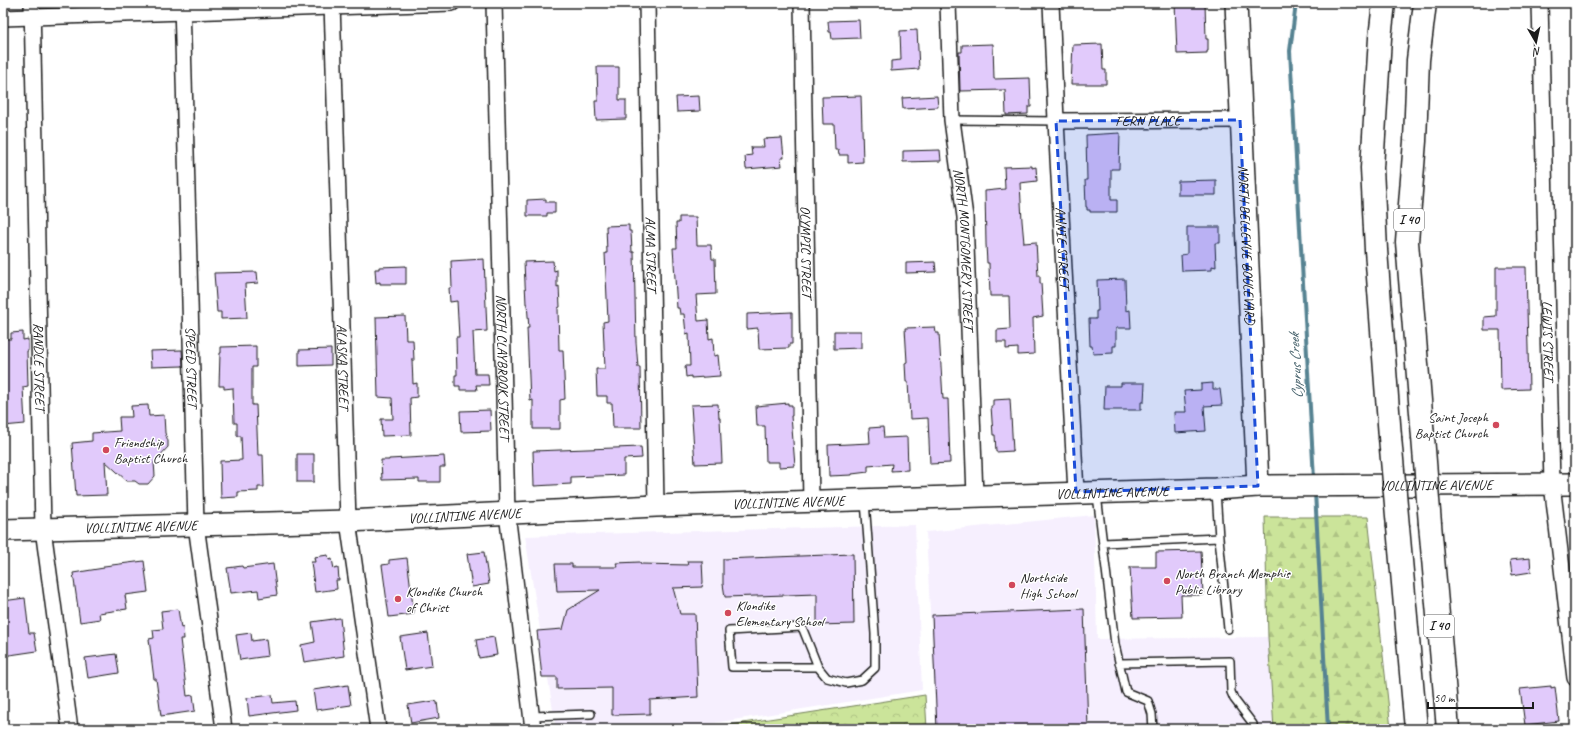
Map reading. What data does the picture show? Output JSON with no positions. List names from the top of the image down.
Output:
{
  "streets": {
    "highway": ["I 40"],
    "street": [
      "FERN PLACE",
      "NORTH BELLEVUE BOULEVARD",
      "ANNIE STREET",
      "NORTH MONTGOMERY STREET",
      "OLYMPIC STREET",
      "ALMA STREET",
      "LEWIS STREET",
      "RANDLE STREET",
      "SPEED STREET",
      "ALASKA STREET",
      "NORTH CLAYBROOK STREET",
      "VOLLINTINE AVENUE"
    ]
  },
  "crossings": [
    ["FERN PLACE", "NORTH BELLEVUE BOULEVARD"],
    ["FERN PLACE", "ANNIE STREET"],
    ["NORTH BELLEVUE BOULEVARD", "VOLLINTINE AVENUE"],
    ["ANNIE STREET", "VOLLINTINE AVENUE"],
    ["NORTH MONTGOMERY STREET", "VOLLINTINE AVENUE"],
    ["OLYMPIC STREET", "VOLLINTINE AVENUE"],
    ["ALMA STREET", "VOLLINTINE AVENUE"],
    ["LEWIS STREET", "VOLLINTINE AVENUE"],
    ["RANDLE STREET", "VOLLINTINE AVENUE"],
    ["SPEED STREET", "VOLLINTINE AVENUE"],
    ["ALASKA STREET", "VOLLINTINE AVENUE"],
    ["NORTH CLAYBROOK STREET", "VOLLINTINE AVENUE"]
  ],
  "water": ["Cyprus Creek"],
  "places": [
    "Saint Joseph Baptist Church",
    "Friendship Baptist Church",
    "North Branch Memphis Public Library",
    "Northside High School",
    "Klondike Church of Christ",
    "Klondike Elementary School"
  ],
  "scale_bar": "50 m",
  "north": "bottom"
}
